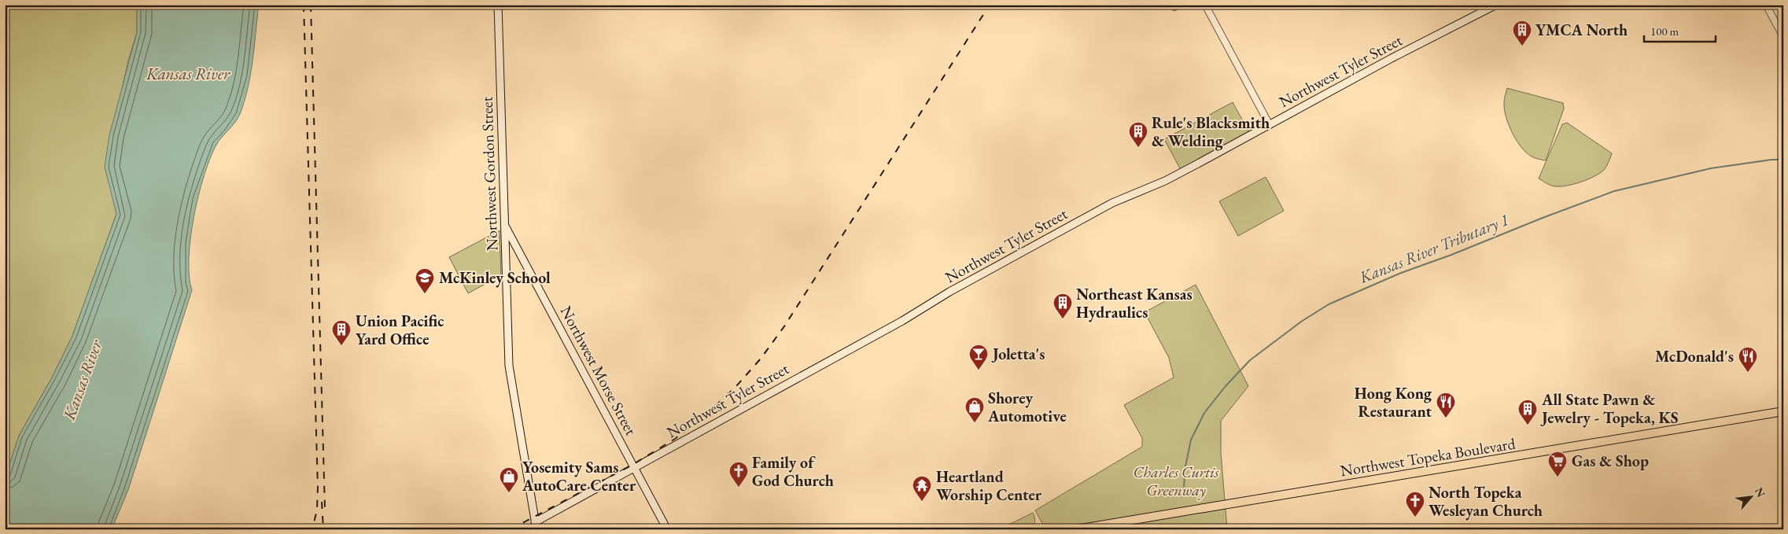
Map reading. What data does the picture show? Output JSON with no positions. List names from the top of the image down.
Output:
{
  "streets": {
    "main road": [
      "Northwest Tyler Street",
      "Northwest Gordon Street",
      "Northwest Morse Street",
      "Northwest Topeka Boulevard"
    ]
  },
  "crossings": [
    ["Northwest Tyler Street", "Northwest Gordon Street"],
    ["Northwest Tyler Street", "Northwest Morse Street"],
    ["Northwest Gordon Street", "Northwest Morse Street"]
  ],
  "water": ["Kansas River", "Kansas River Tributary 1"],
  "parks": ["Charles Curtis Greenway"],
  "places": {
    "building": [
      "YMCA North",
      "Rule's Blacksmith & Welding",
      "Northeast Kansas Hydraulics",
      "Union Pacific Yard Office",
      "All State Pawn & Jewelry - Topeka, KS"
    ],
    "school or university": ["McKinley School"],
    "bar": ["Joletta's"],
    "restaurant": ["McDonald's", "Hong Kong Restaurant"],
    "shop": ["Shorey Automotive", "Yosemity Sams AutoCare Center"],
    "supermarket": ["Gas & Shop"],
    "church": ["Family of God Church", "North Topeka Wesleyan Church"],
    "temple": ["Heartland Worship Center"]
  },
  "scale_bar": "100 m",
  "north": "top right"
}
